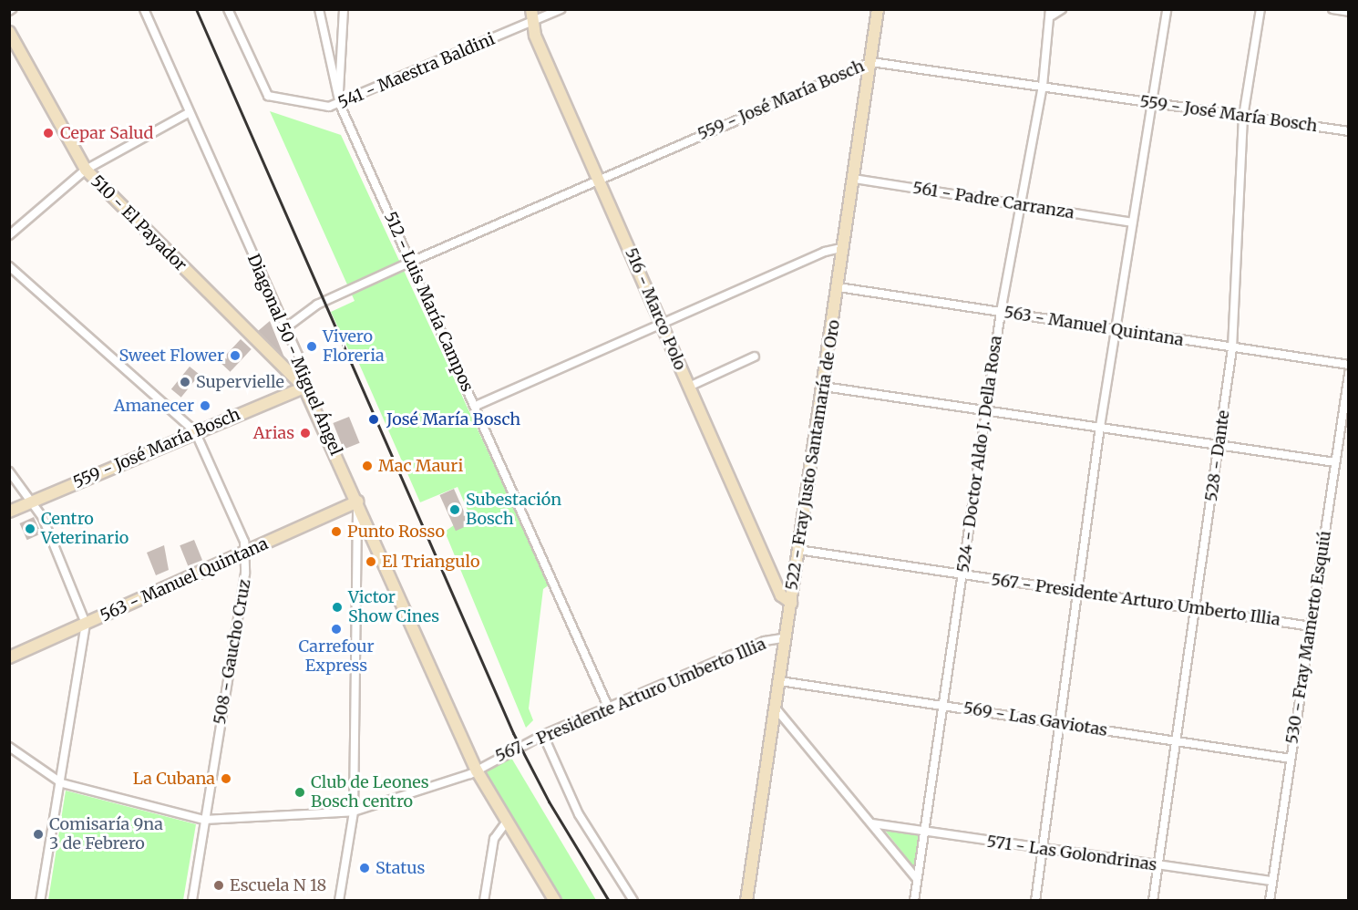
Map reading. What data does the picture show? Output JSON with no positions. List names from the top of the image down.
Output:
{
  "streets": {
    "street": [
      "541 - Maestra Baldini",
      "559 - José María Bosch",
      "561 - Padre Carranza",
      "510 - El Payador",
      "512 - Luis María Campos",
      "516 - Marco Polo",
      "563 - Manuel Quintana",
      "Diagonal 50 - Miguel Ángel",
      "524 - Doctor Aldo J. Della Rosa",
      "522 - Fray Justo Santamaría de Oro",
      "528 - Dante",
      "567 - Presidente Arturo Umberto Illia",
      "530 - Fray Mamerto Esquiú",
      "508 - Gaucho Cruz",
      "569 - Las Gaviotas",
      "571 - Las Golondrinas"
    ]
  },
  "crossings": [
    ["541 - Maestra Baldini", "512 - Luis María Campos"],
    ["541 - Maestra Baldini", "516 - Marco Polo"],
    ["559 - José María Bosch", "510 - El Payador"],
    ["559 - José María Bosch", "512 - Luis María Campos"],
    ["559 - José María Bosch", "516 - Marco Polo"],
    ["559 - José María Bosch", "Diagonal 50 - Miguel Ángel"],
    ["559 - José María Bosch", "524 - Doctor Aldo J. Della Rosa"],
    ["559 - José María Bosch", "522 - Fray Justo Santamaría de Oro"],
    ["559 - José María Bosch", "528 - Dante"],
    ["561 - Padre Carranza", "524 - Doctor Aldo J. Della Rosa"],
    ["561 - Padre Carranza", "522 - Fray Justo Santamaría de Oro"],
    ["510 - El Payador", "Diagonal 50 - Miguel Ángel"],
    ["512 - Luis María Campos", "567 - Presidente Arturo Umberto Illia"],
    ["516 - Marco Polo", "522 - Fray Justo Santamaría de Oro"],
    ["563 - Manuel Quintana", "Diagonal 50 - Miguel Ángel"],
    ["563 - Manuel Quintana", "524 - Doctor Aldo J. Della Rosa"],
    ["563 - Manuel Quintana", "522 - Fray Justo Santamaría de Oro"],
    ["563 - Manuel Quintana", "528 - Dante"],
    ["563 - Manuel Quintana", "508 - Gaucho Cruz"],
    ["Diagonal 50 - Miguel Ángel", "567 - Presidente Arturo Umberto Illia"],
    ["524 - Doctor Aldo J. Della Rosa", "567 - Presidente Arturo Umberto Illia"],
    ["524 - Doctor Aldo J. Della Rosa", "569 - Las Gaviotas"],
    ["524 - Doctor Aldo J. Della Rosa", "571 - Las Golondrinas"],
    ["522 - Fray Justo Santamaría de Oro", "567 - Presidente Arturo Umberto Illia"],
    ["522 - Fray Justo Santamaría de Oro", "569 - Las Gaviotas"],
    ["528 - Dante", "567 - Presidente Arturo Umberto Illia"],
    ["528 - Dante", "569 - Las Gaviotas"],
    ["528 - Dante", "571 - Las Golondrinas"],
    ["567 - Presidente Arturo Umberto Illia", "530 - Fray Mamerto Esquiú"],
    ["567 - Presidente Arturo Umberto Illia", "508 - Gaucho Cruz"],
    ["530 - Fray Mamerto Esquiú", "569 - Las Gaviotas"],
    ["530 - Fray Mamerto Esquiú", "571 - Las Golondrinas"]
  ],
  "places": [
    "Cepar Salud",
    "Vivero Floreria",
    "Sweet Flower",
    "Supervielle",
    "Amanecer",
    "José María Bosch",
    "Arias",
    "Mac Mauri",
    "Subestación Bosch",
    "Centro Veterinario",
    "Punto Rosso",
    "El Triangulo",
    "Victor Show Cines",
    "Carrefour Express",
    "La Cubana",
    "Club de Leones Bosch centro",
    "Comisaría 9na 3 de Febrero",
    "Status",
    "Escuela N 18"
  ]
}
